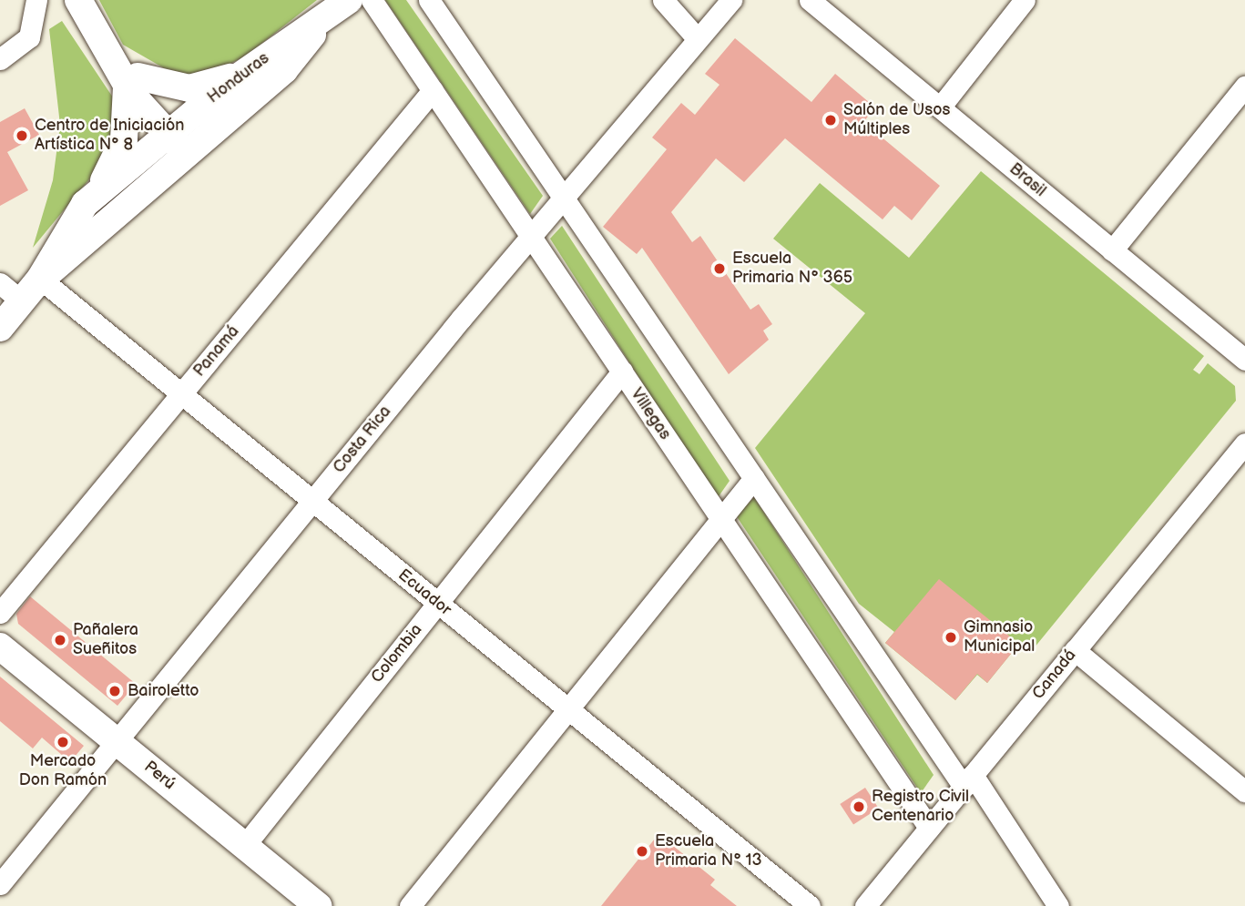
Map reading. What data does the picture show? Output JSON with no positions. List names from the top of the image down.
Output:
{
  "streets": {
    "main road": ["Honduras", "Perú"],
    "street": [
      "Brasil",
      "Panamá",
      "Villegas",
      "Costa Rica",
      "Ecuador",
      "Colombia",
      "Canadá"
    ]
  },
  "crossings": [
    ["Honduras", "Ecuador"],
    ["Panamá", "Villegas"],
    ["Panamá", "Ecuador"],
    ["Villegas", "Costa Rica"],
    ["Villegas", "Colombia"],
    ["Villegas", "Canadá"],
    ["Costa Rica", "Ecuador"],
    ["Costa Rica", "Perú"],
    ["Ecuador", "Colombia"],
    ["Colombia", "Perú"]
  ],
  "places": [
    "Salón de Usos Múltiples",
    "Centro de Iniciación Artística N° 8",
    "Escuela Primaria N° 365",
    "Gimnasio Municipal",
    "Pañalera Sueñitos",
    "Bairoletto",
    "Mercado Don Ramón",
    "Registro Civil Centenario",
    "Escuela Primaria N° 13"
  ]
}
